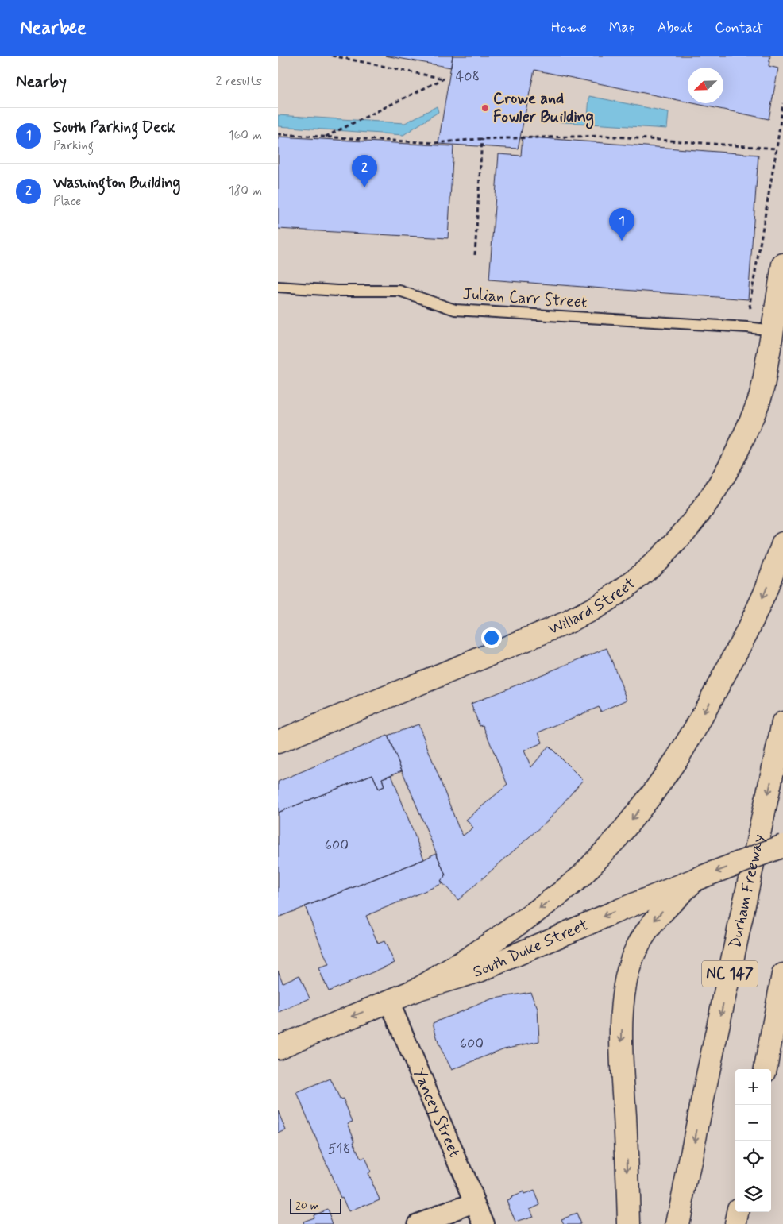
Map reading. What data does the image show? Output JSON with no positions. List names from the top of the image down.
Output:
{
  "streets": {
    "main road": [
      "Willard Street",
      "Durham Freeway",
      "South Duke Street",
      "NC 147"
    ],
    "street": ["Yancey Street"],
    "lane": ["Julian Carr Street"]
  },
  "crossings": [
    ["Julian Carr Street", "Willard Street"],
    ["South Duke Street", "Yancey Street"]
  ],
  "one_way": ["South Duke Street"],
  "places": ["Crowe and Fowler Building"],
  "house_numbers": [
    "408",
    "600",
    "600",
    "518"
  ],
  "scale_bar": "20 m",
  "north": "bottom left",
  "page": {
    "header": "Nearbee",
    "nav": [
      "Home",
      "Map",
      "About",
      "Contact"
    ],
    "heading": ["Nearby", "2 results"],
    "list": [
      {
        "mark": "1",
        "name": "South Parking Deck",
        "note": "Parking",
        "value": "160 m"
      },
      {
        "mark": "2",
        "name": "Washington Building",
        "note": "Place",
        "value": "180 m"
      }
    ],
    "pins": ["2", "1"],
    "map_buttons": ["+", "−"],
    "scale": "20 m"
  }
}
